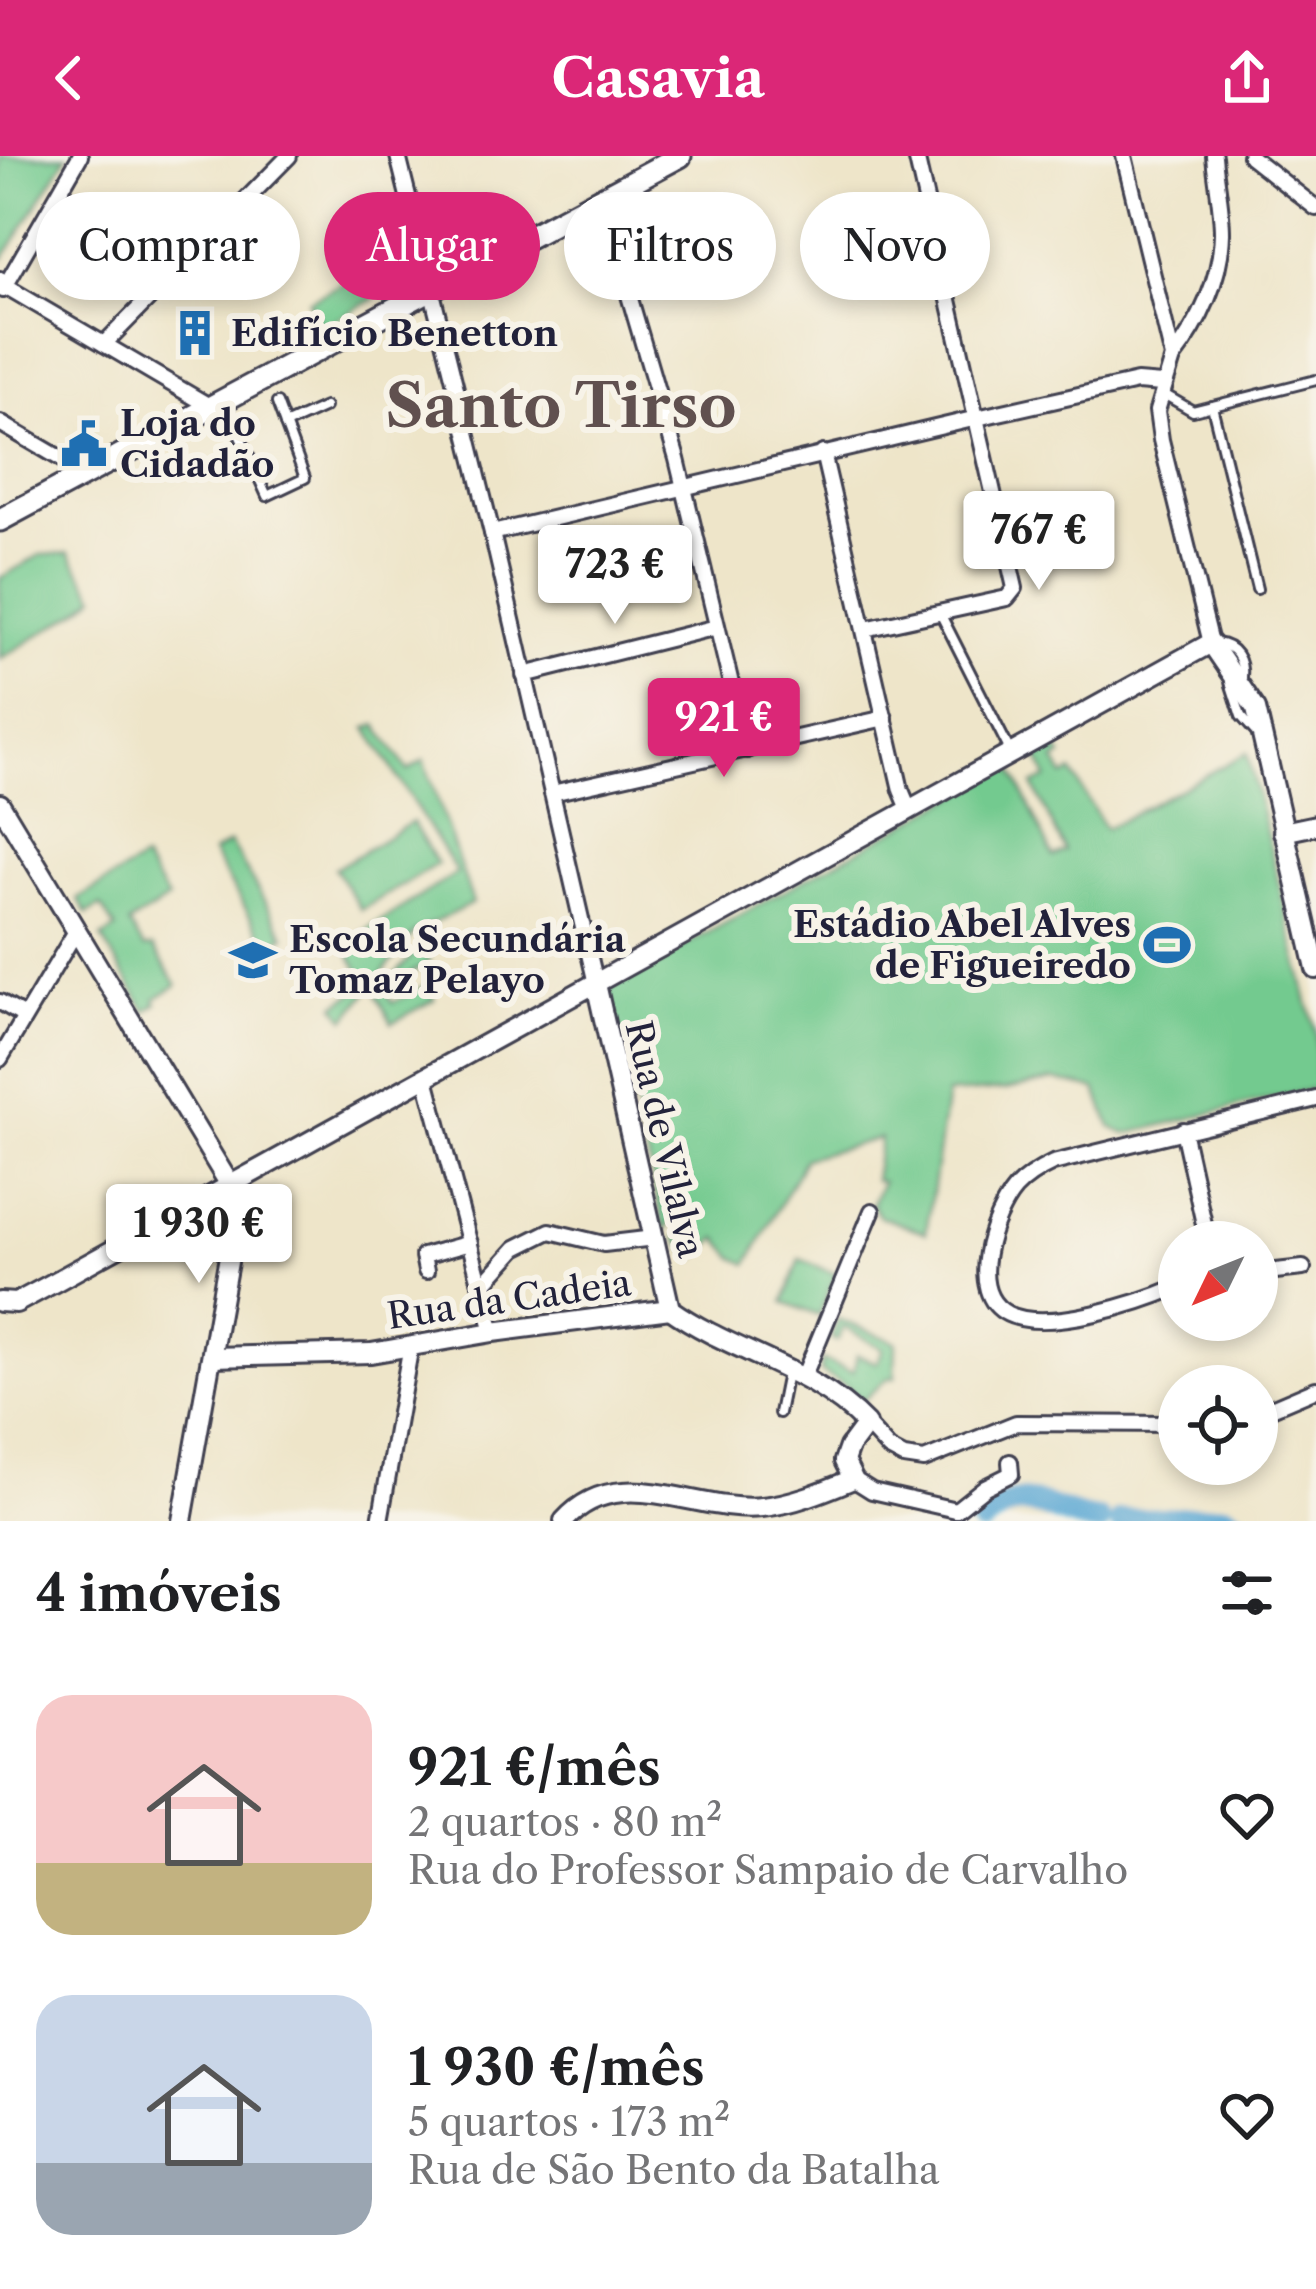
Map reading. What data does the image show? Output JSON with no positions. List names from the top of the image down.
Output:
{
  "streets": {
    "street": ["Rua de Vilalva", "Rua da Cadeia"]
  },
  "crossings": [
    ["Rua de Vilalva", "Rua da Cadeia"]
  ],
  "districts": ["Santo Tirso"],
  "places": {
    "building": ["Edifício Benetton"],
    "public building": ["Loja do Cidadão"],
    "sports": ["Estádio Abel Alves de Figueiredo"],
    "school or university": ["Escola Secundária Tomaz Pelayo"]
  },
  "north": "bottom left",
  "page": {
    "header": "Casavia",
    "chip": [
      "Comprar",
      "Alugar",
      "Filtros",
      "Novo"
    ],
    "price": [
      "767 €",
      "723 €",
      "921 €",
      "1 930 €"
    ],
    "heading": "4 imóveis",
    "list": [
      {
        "name": "921 €/mês",
        "note": "2 quartos · 80 m² · Rua do Professor Sampaio de Carvalho"
      },
      {
        "name": "1 930 €/mês",
        "note": "5 quartos · 173 m² · Rua de São Bento da Batalha"
      }
    ]
  }
}
